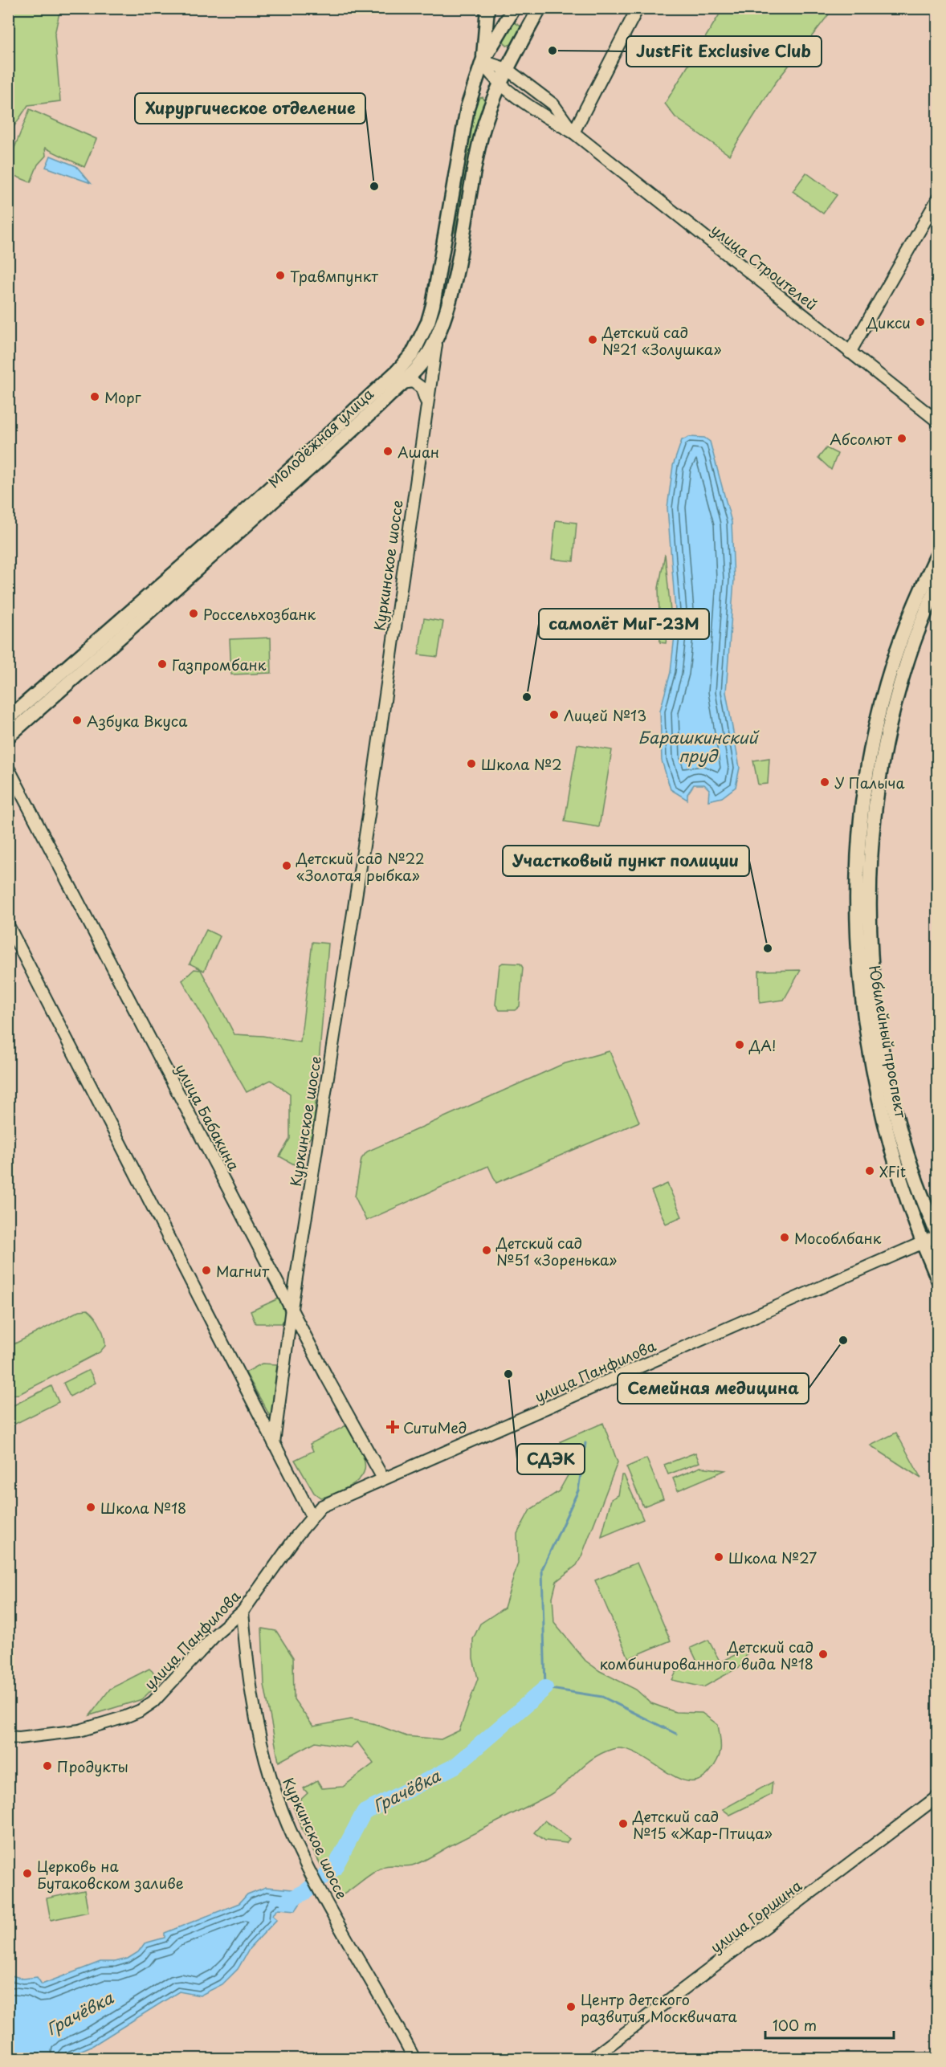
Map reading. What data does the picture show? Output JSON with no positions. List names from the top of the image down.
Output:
{
  "streets": {
    "main road": ["Молодёжная улица", "Юбилейный проспект"],
    "street": [
      "улица Строителей",
      "Куркинское шоссе",
      "улица Бабакина",
      "улица Панфилова",
      "улица Горшина"
    ]
  },
  "crossings": [
    ["улица Строителей", "Молодёжная улица"],
    ["Молодёжная улица", "Куркинское шоссе"],
    ["Куркинское шоссе", "улица Бабакина"],
    ["Куркинское шоссе", "улица Панфилова"],
    ["Юбилейный проспект", "улица Панфилова"],
    ["улица Бабакина", "улица Панфилова"]
  ],
  "water": ["Барашкинский пруд", "Грачёвка"],
  "places": {
    "other": [
      "JustFit Exclusive Club",
      "Хирургическое отделение",
      "Травмпункт",
      "Дикси",
      "Детский сад №21 «Золушка»",
      "Морг",
      "Абсолют",
      "Ашан",
      "Россельхозбанк",
      "Газпромбанк",
      "самолёт МиГ-23М",
      "Лицей №13",
      "Азбука Вкуса",
      "Школа №2",
      "У Палыча",
      "Детский сад №22 «Золотая рыбка»",
      "Участковый пункт полиции",
      "ДА!",
      "XFit",
      "Мособлбанк",
      "Детский сад №51 «Зоренька»",
      "Магнит",
      "Семейная медицина",
      "СДЭК",
      "Школа №18",
      "Школа №27",
      "Детский сад комбинированного вида №18",
      "Продукты",
      "Детский сад №15 «Жар-Птица»",
      "Церковь на Бутаковском заливе",
      "Центр детского развития Москвичата"
    ],
    "health": ["СитиМед"]
  },
  "scale_bar": "100 m"
}
